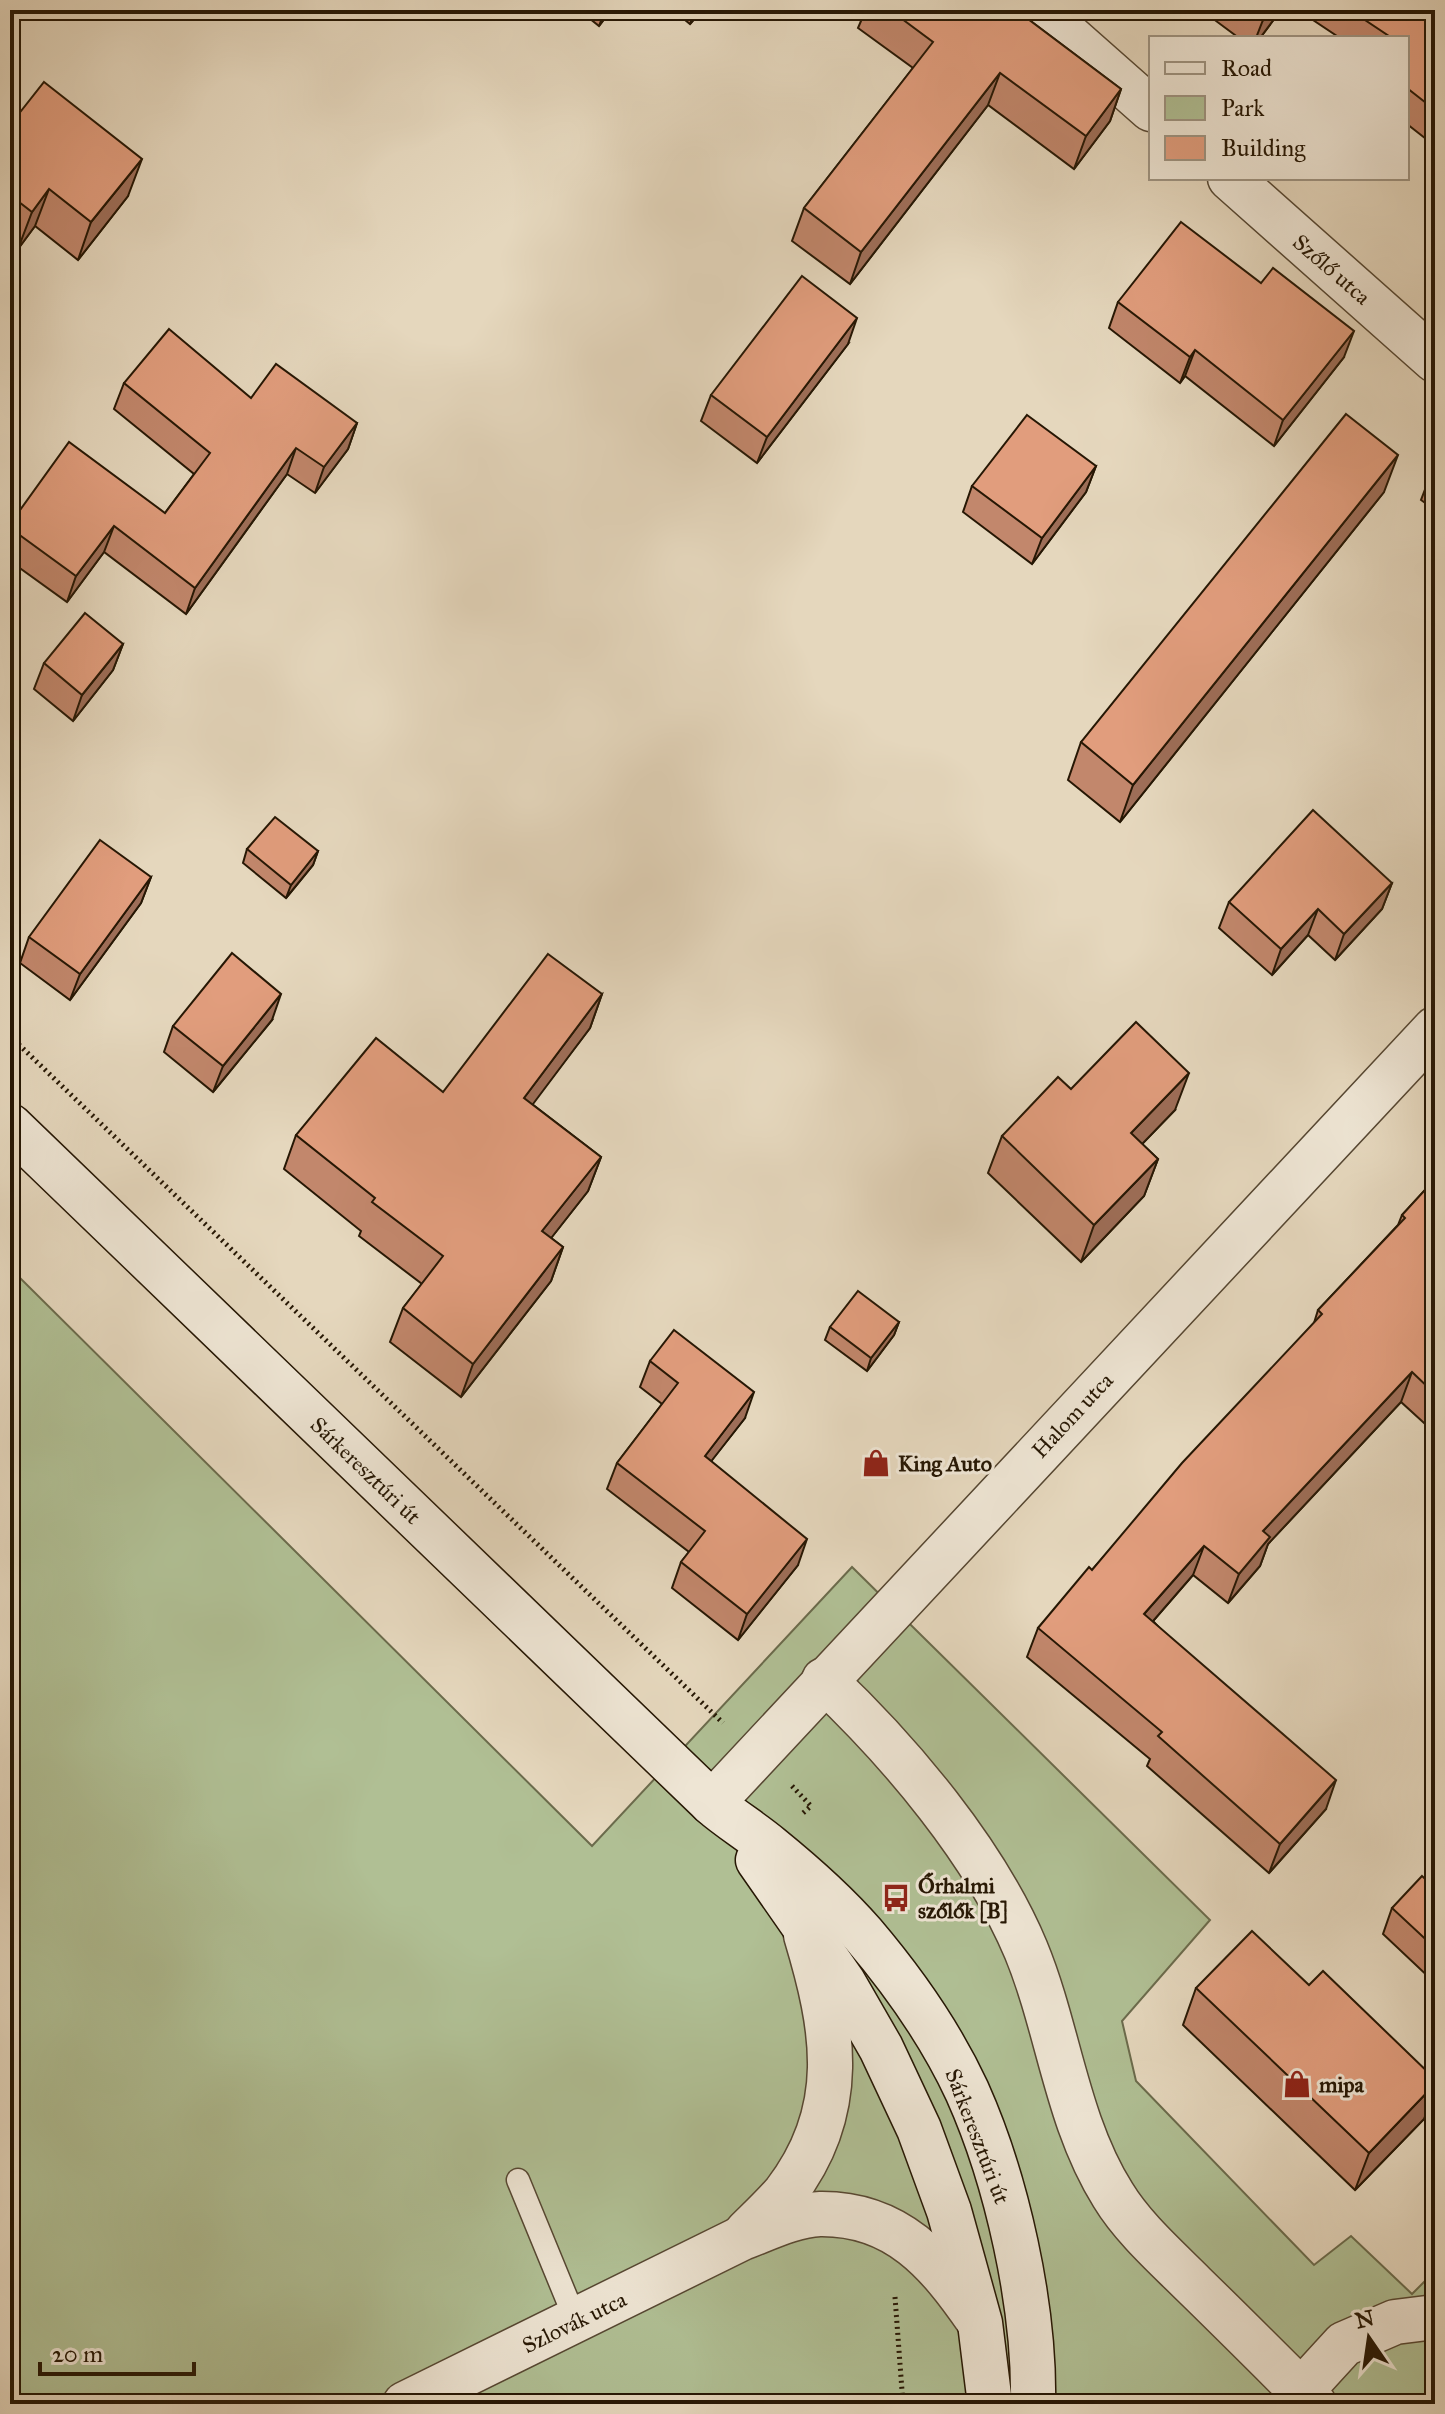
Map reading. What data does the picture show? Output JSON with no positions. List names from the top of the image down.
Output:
{
  "streets": {
    "street": [
      "Szőlő utca",
      "Halom utca",
      "Sárkeresztúri út",
      "Szlovák utca"
    ]
  },
  "crossings": [
    ["Halom utca", "Sárkeresztúri út"],
    ["Sárkeresztúri út", "Szlovák utca"]
  ],
  "places": {
    "shop": ["King Auto", "mipa"],
    "bus stop": ["Őrhalmi szőlők [B]"]
  },
  "legend": ["Road", "Park", "Building"],
  "scale_bar": "20 m",
  "north": "top"
}
